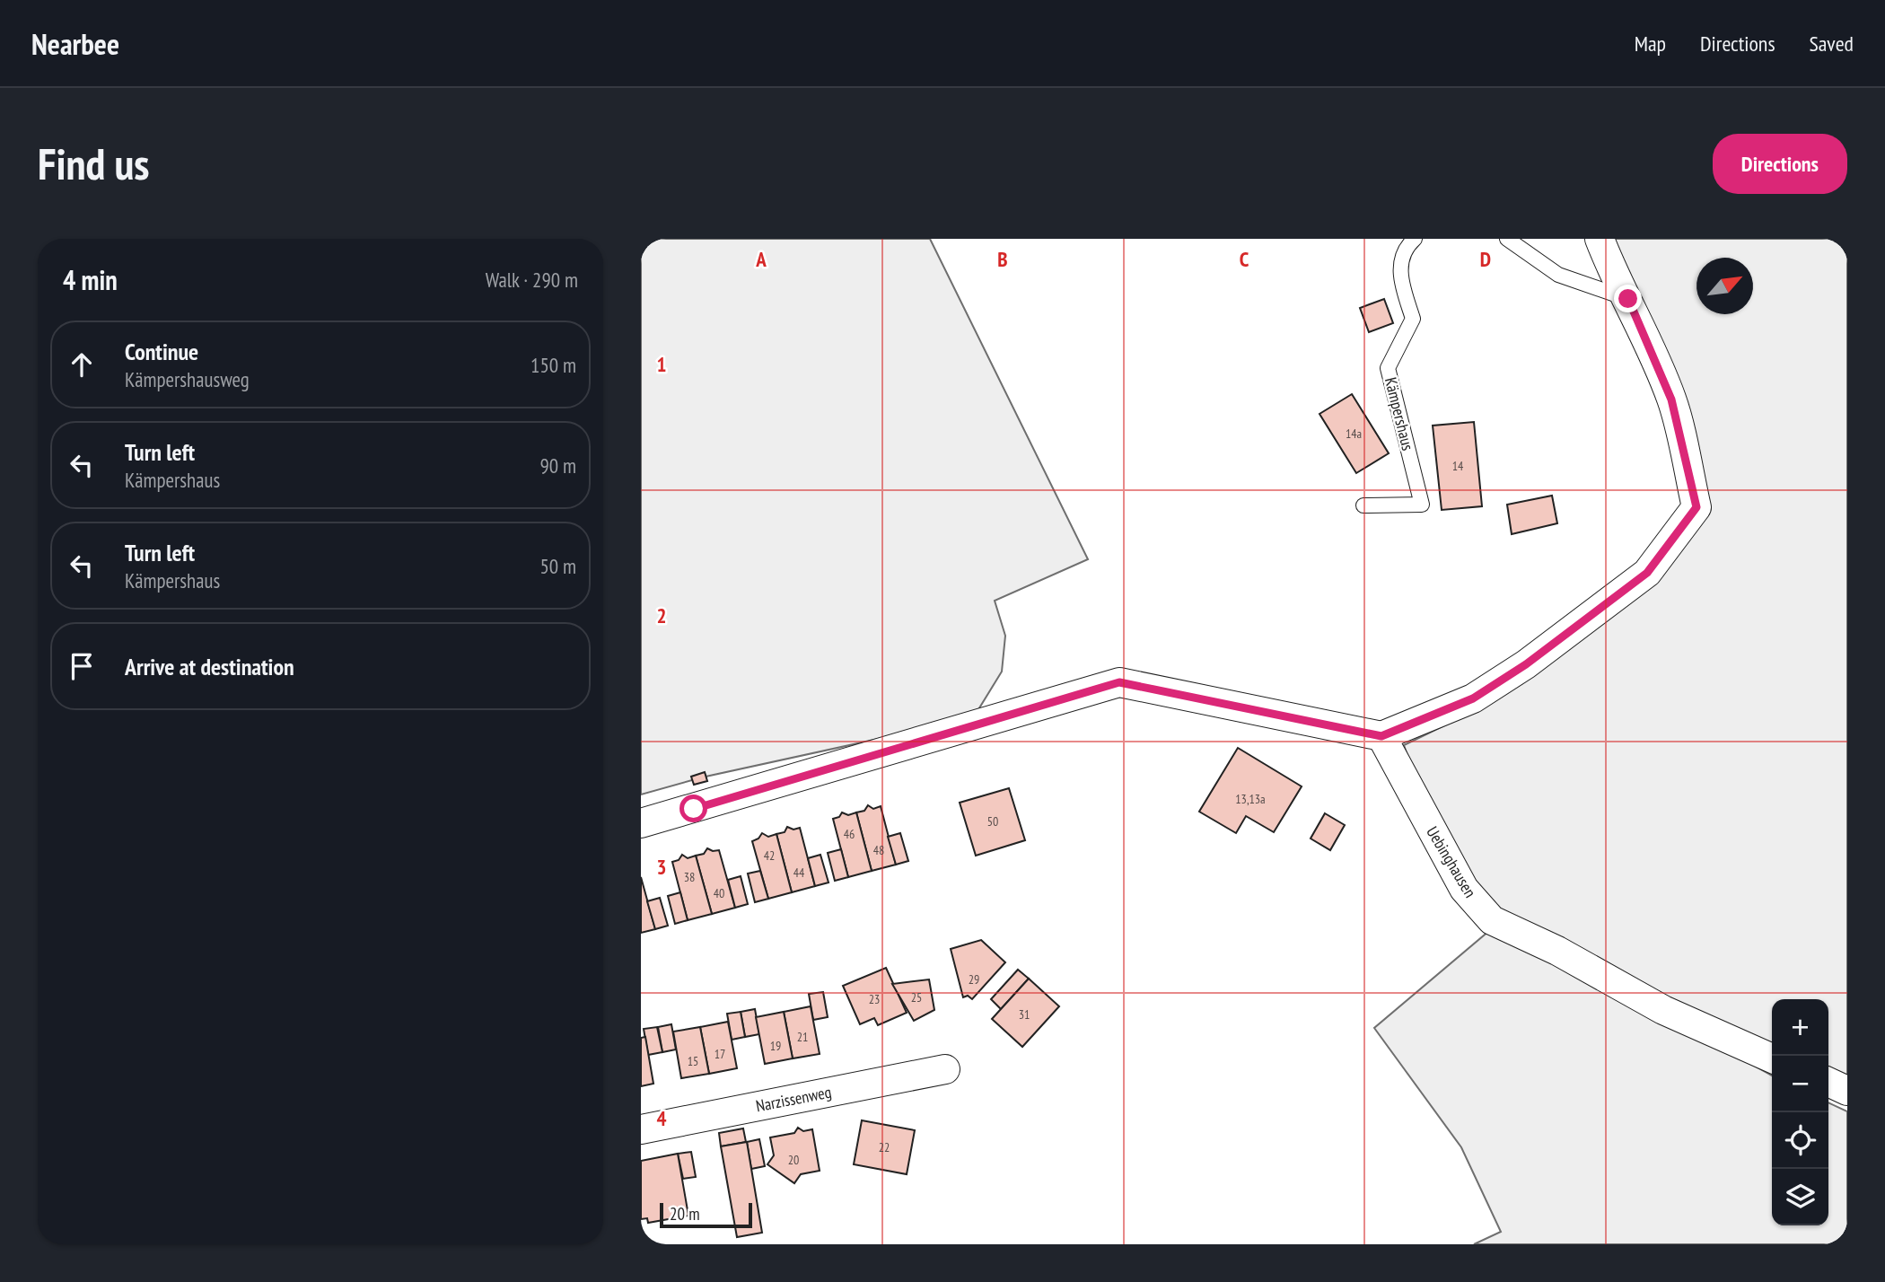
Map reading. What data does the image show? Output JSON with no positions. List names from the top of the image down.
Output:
{
  "streets": {
    "street": ["Uebinghausen", "Narzissenweg"],
    "lane": ["Kämpershaus"]
  },
  "house_numbers": [
    "14a",
    "14",
    "13,13a",
    "50",
    "46",
    "48",
    "42",
    "44",
    "38",
    "40",
    "29",
    "25",
    "23",
    "31",
    "21",
    "19",
    "17",
    "15",
    "22",
    "20"
  ],
  "scale_bar": "20 m",
  "north": "top right",
  "page": {
    "header": "Nearbee",
    "nav": ["Map", "Directions", "Saved"],
    "buttons": "Directions",
    "title": "Find us",
    "heading": ["4 min", "Walk · 290 m"],
    "list": [
      ["Continue", "Kämpershausweg", "150 m"],
      ["Turn left", "Kämpershaus", "90 m"],
      ["Turn left", "Kämpershaus", "50 m"],
      "Arrive at destination"
    ],
    "map_buttons": ["+", "−"],
    "scale": "20 m"
  },
  "grid": {
    "columns": [
      "A",
      "B",
      "C",
      "D"
    ],
    "rows": [
      "1",
      "2",
      "3",
      "4"
    ]
  }
}
